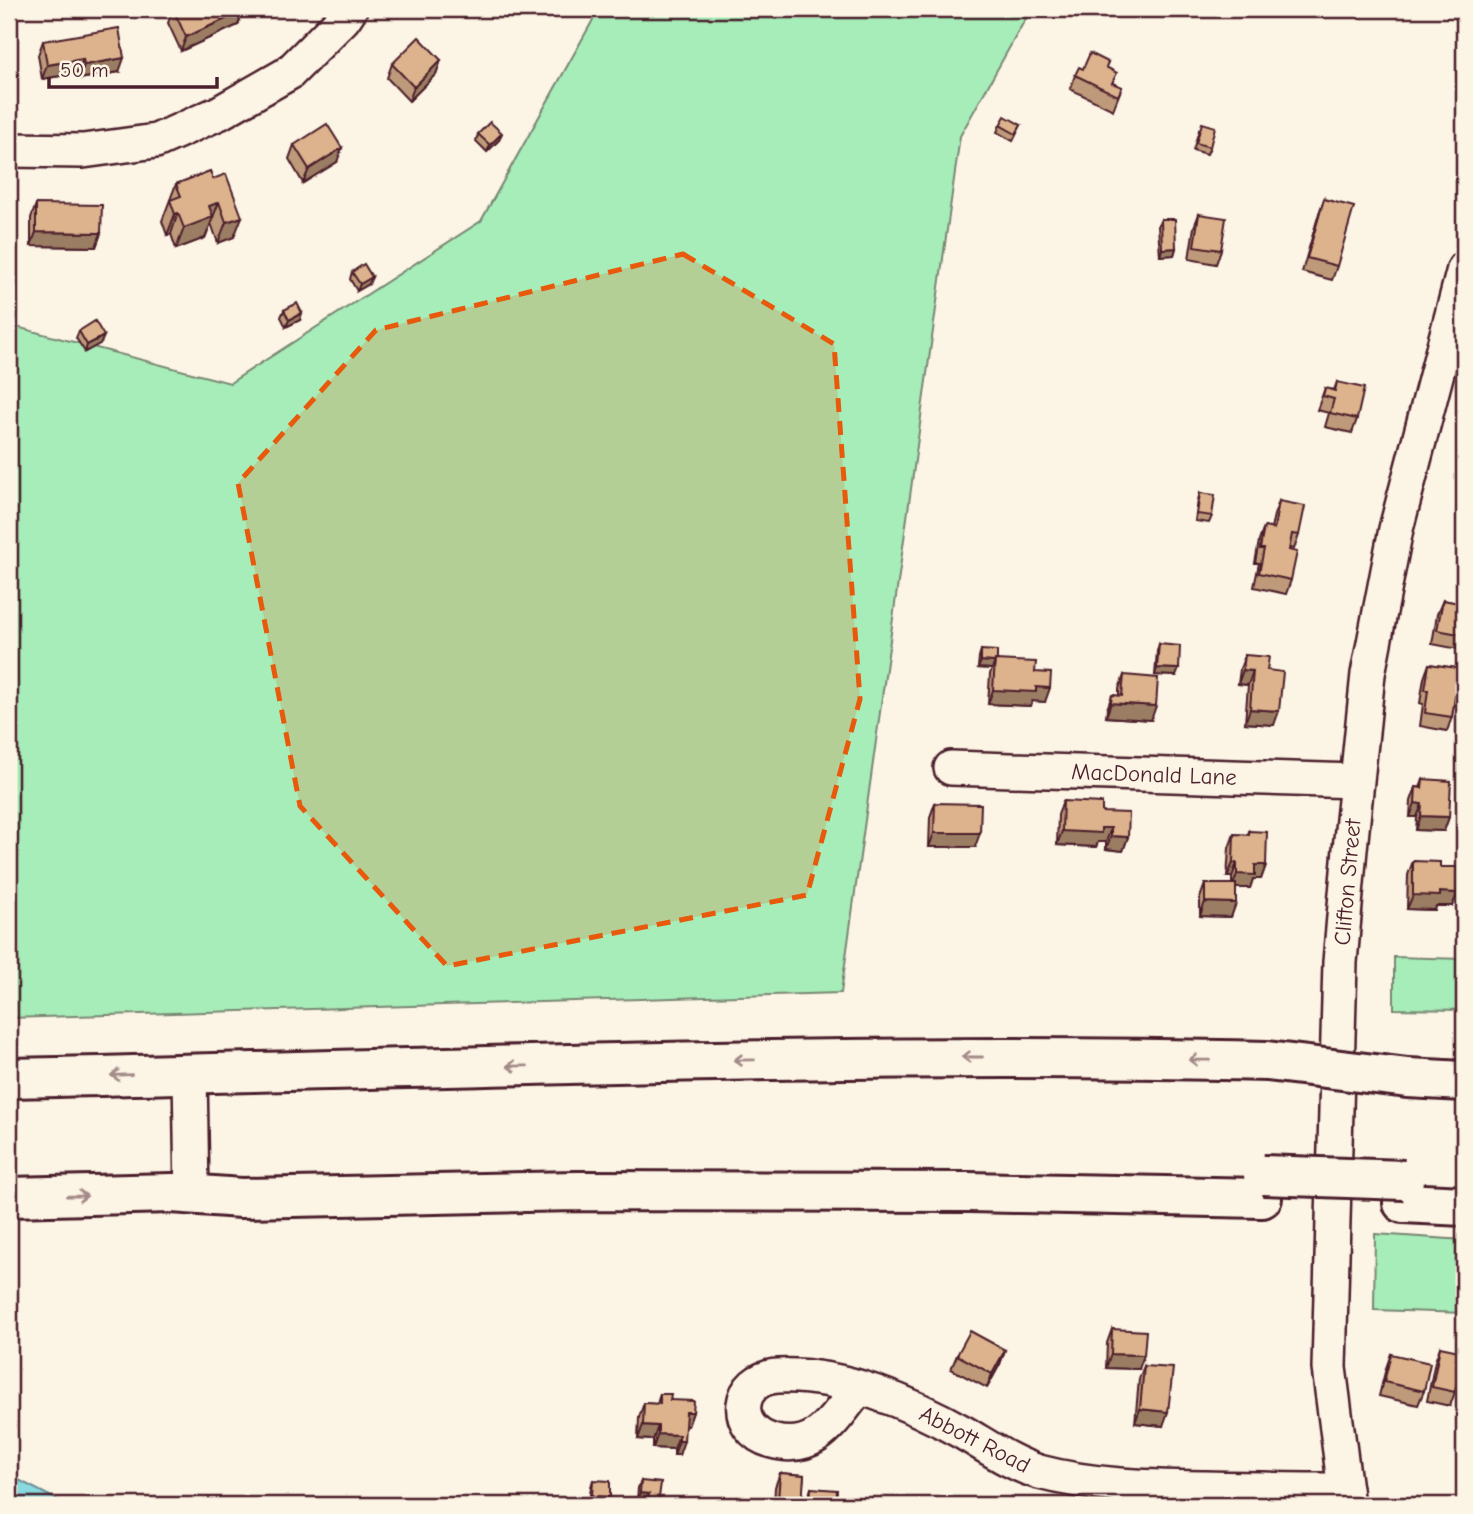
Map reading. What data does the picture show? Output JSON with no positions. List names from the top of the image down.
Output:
{
  "streets": {
    "street": ["MacDonald Lane", "Clifton Street", "Abbott Road"]
  },
  "crossings": [
    ["MacDonald Lane", "Clifton Street"],
    ["Clifton Street", "Abbott Road"]
  ],
  "scale_bar": "50 m"
}
